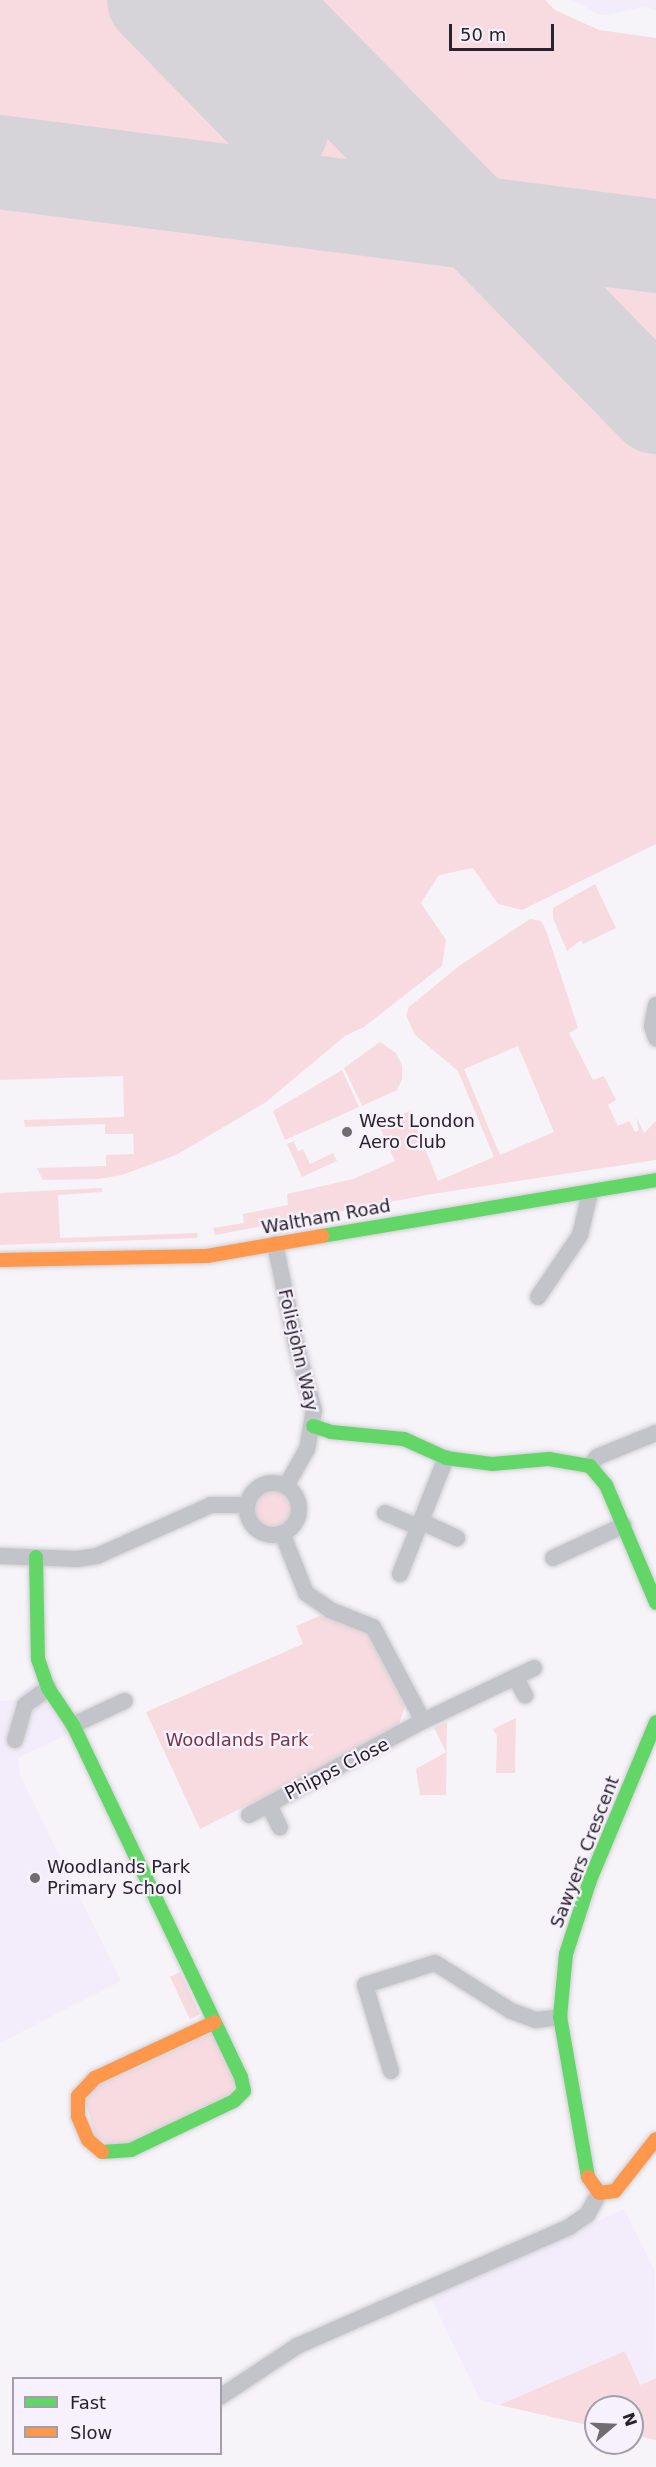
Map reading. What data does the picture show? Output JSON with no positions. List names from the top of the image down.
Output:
{
  "streets": {
    "street": [
      "Waltham Road",
      "Foliejohn Way",
      "Phipps Close",
      "Sawyers Crescent"
    ]
  },
  "crossings": [
    ["Waltham Road", "Foliejohn Way"]
  ],
  "parks": ["Woodlands Park"],
  "places": ["West London Aero Club", "Woodlands Park Primary School"],
  "legend": ["Fast", "Slow"],
  "scale_bar": "50 m",
  "north": "right"
}
